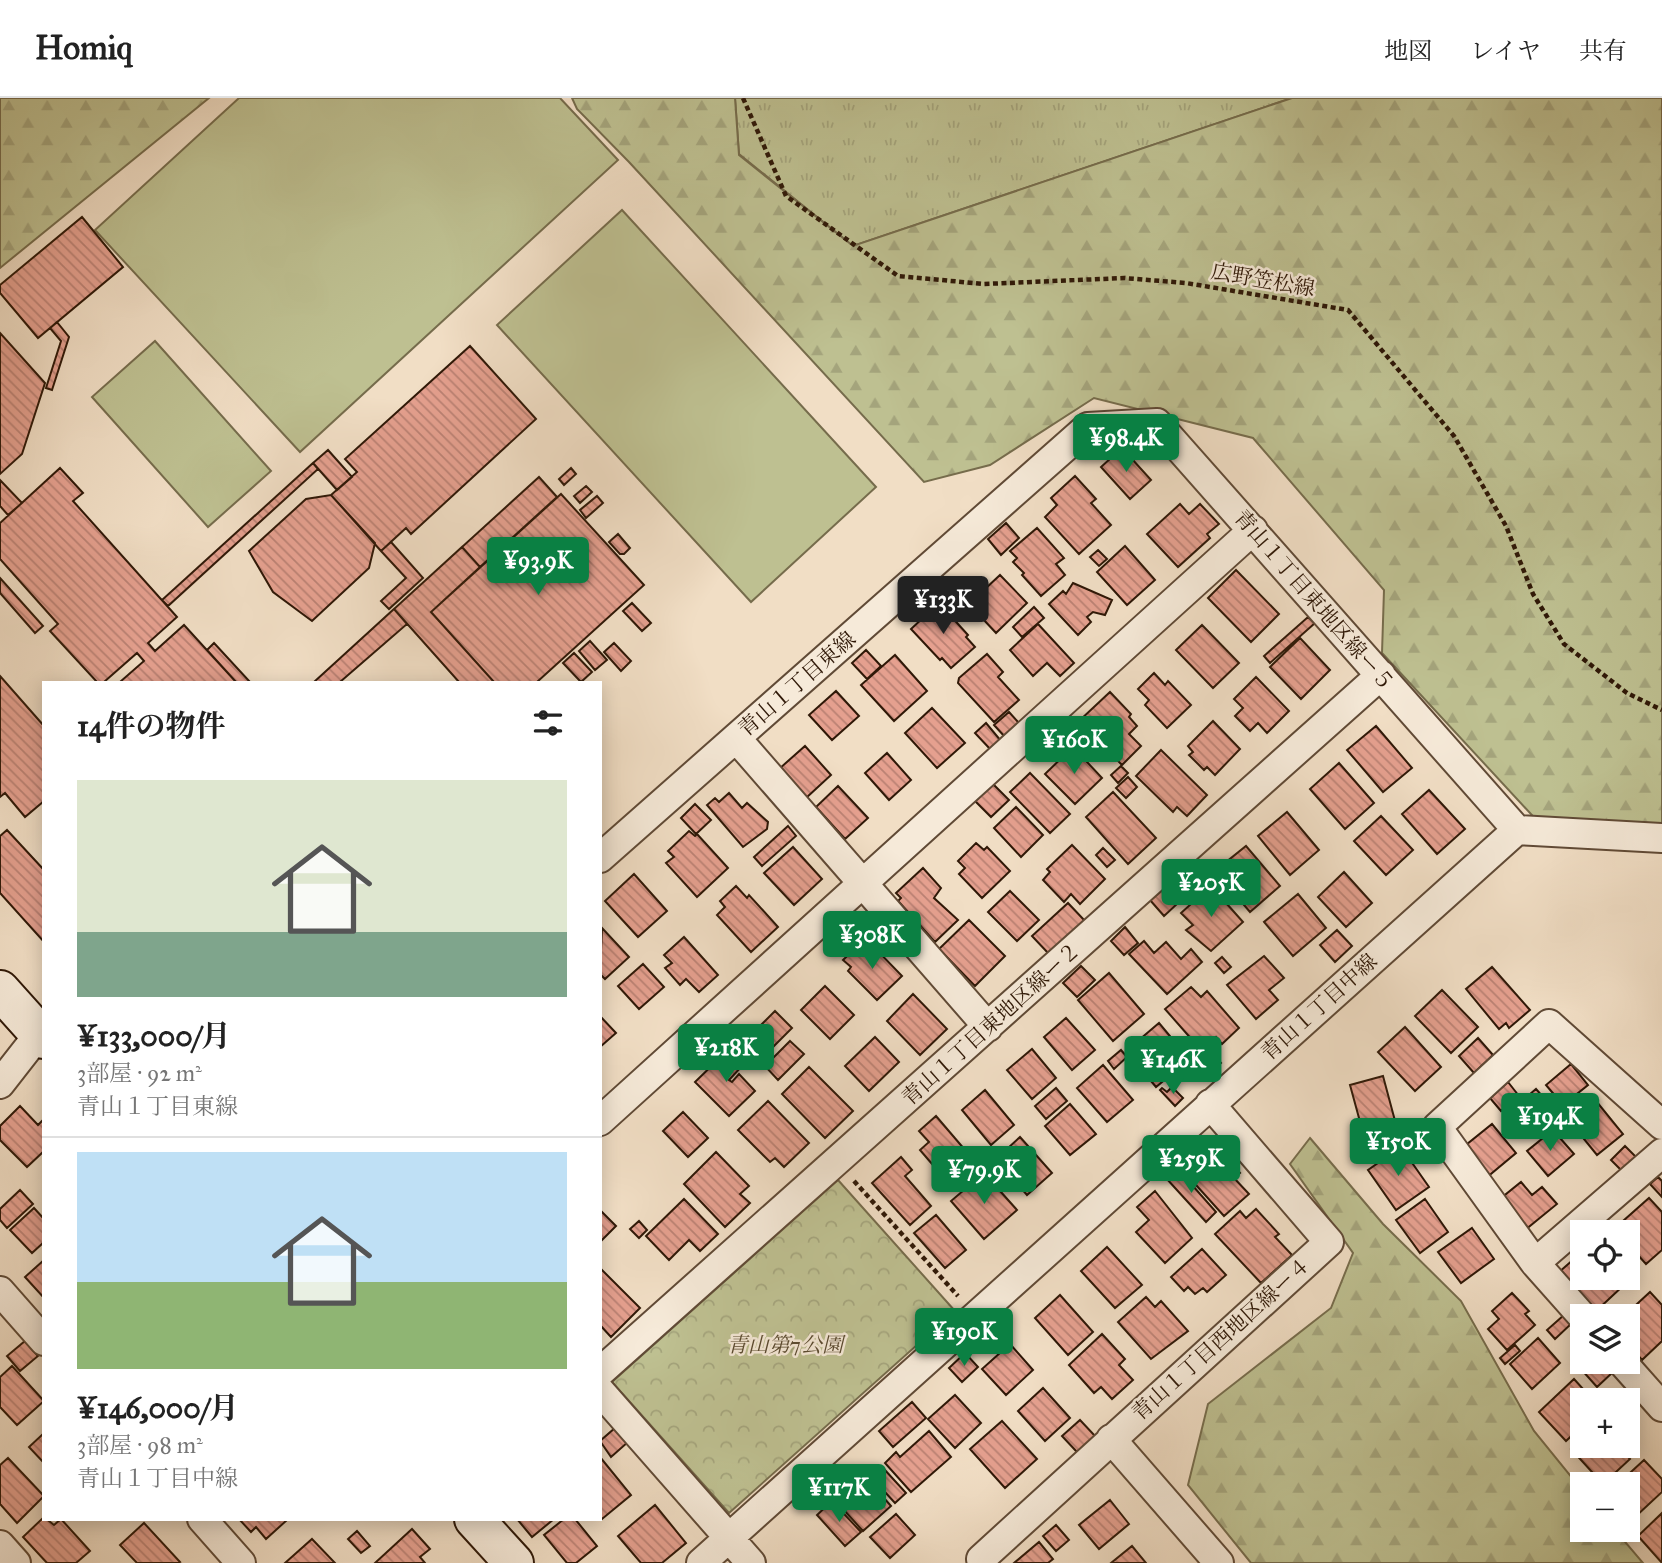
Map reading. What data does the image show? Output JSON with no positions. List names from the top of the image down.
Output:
{
  "streets": {
    "street": [
      "青山１丁目東地区線ー５",
      "青山１丁目東線",
      "青山１丁目中線",
      "青山１丁目東地区線ー２",
      "青山１丁目西地区線ー４"
    ],
    "path": ["広野笠松線"]
  },
  "crossings": [
    ["青山１丁目東地区線ー５", "青山１丁目東線"],
    ["青山１丁目東地区線ー５", "青山１丁目中線"],
    ["青山１丁目東地区線ー５", "青山１丁目東地区線ー２"],
    ["青山１丁目中線", "青山１丁目西地区線ー４"]
  ],
  "parks": ["青山第7公園"],
  "page": {
    "header": "Homiq",
    "nav": ["地図", "レイヤ", "共有"],
    "price": [
      "¥98.4K",
      "¥93.9K",
      "¥133K",
      "¥160K",
      "¥205K",
      "¥308K",
      "¥218K",
      "¥146K",
      "¥194K",
      "¥150K",
      "¥259K",
      "¥79.9K",
      "¥190K",
      "¥117K"
    ],
    "heading": "14件の物件",
    "list": [
      {
        "name": "¥133,000/月",
        "note": "3部屋 · 92 m² · 青山１丁目東線"
      },
      {
        "name": "¥146,000/月",
        "note": "3部屋 · 98 m² · 青山１丁目中線"
      }
    ],
    "map_buttons": ["+", "−"]
  }
}
